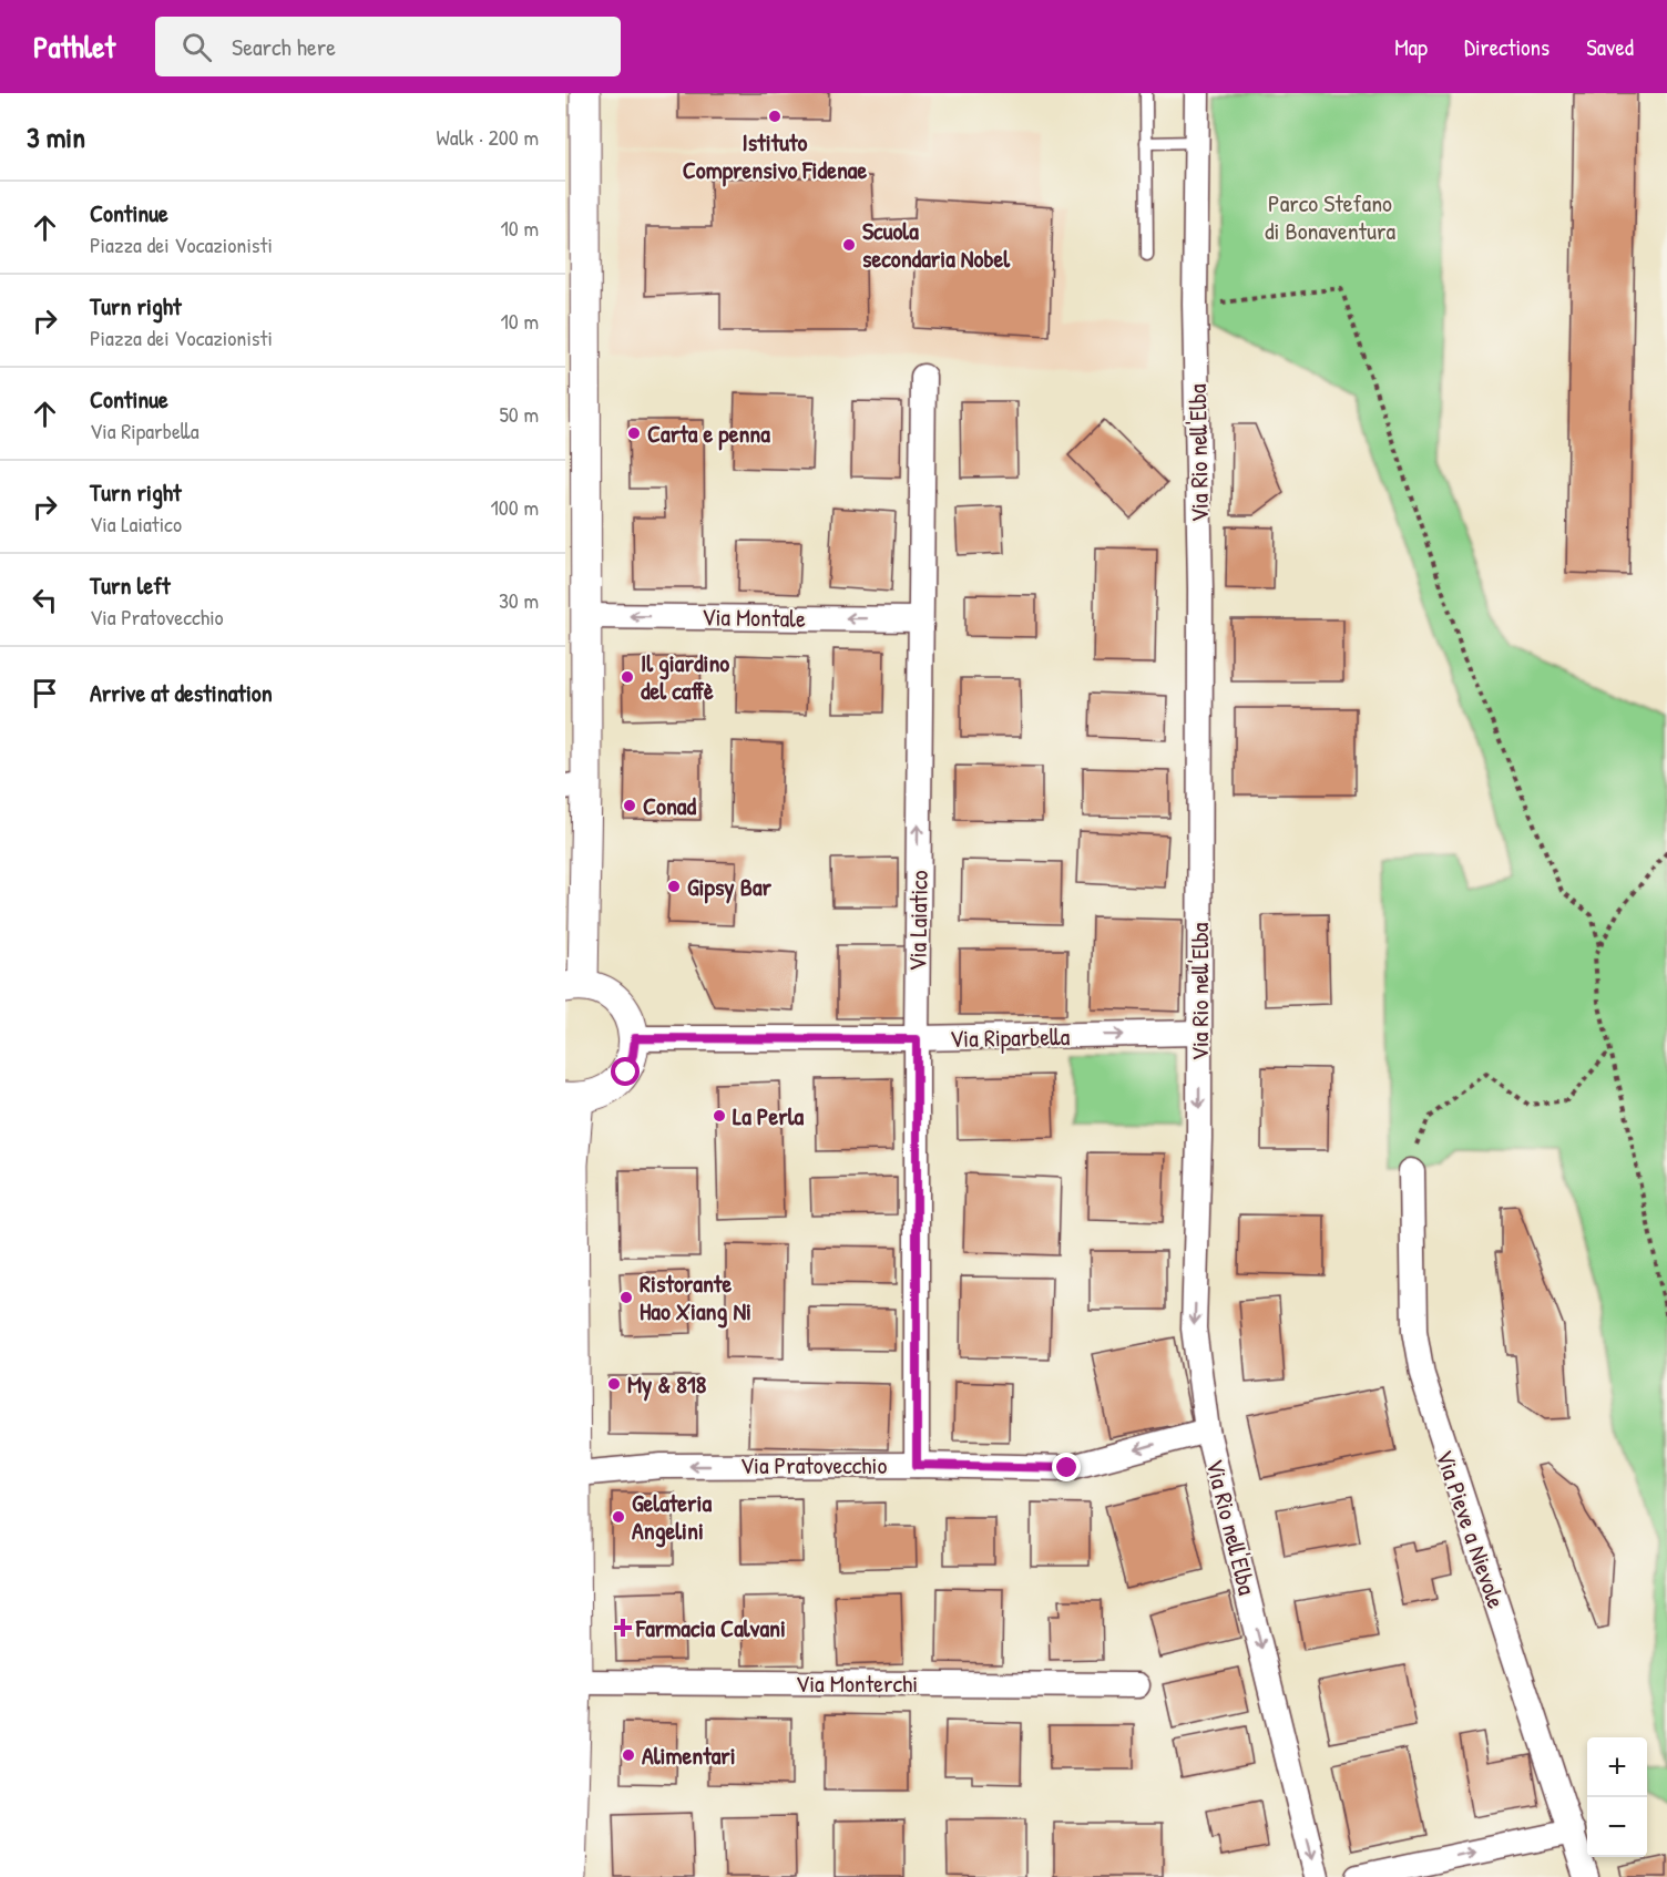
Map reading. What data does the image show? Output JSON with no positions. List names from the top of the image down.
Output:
{
  "streets": {
    "street": [
      "Via Rio nell'Elba",
      "Via Montale",
      "Via Laiatico",
      "Via Riparbella",
      "Via Pratovecchio",
      "Via Pieve a Nievole",
      "Via Monterchi"
    ]
  },
  "crossings": [
    ["Via Rio nell'Elba", "Via Riparbella"],
    ["Via Rio nell'Elba", "Via Pratovecchio"],
    ["Via Montale", "Via Laiatico"],
    ["Via Laiatico", "Via Riparbella"],
    ["Via Laiatico", "Via Pratovecchio"]
  ],
  "one_way": [
    "Via Rio nell'Elba",
    "Via Montale",
    "Via Laiatico",
    "Via Riparbella",
    "Via Pratovecchio"
  ],
  "parks": ["Parco Stefano di Bonaventura"],
  "places": {
    "other": [
      "Istituto Comprensivo Fidenae",
      "Scuola secondaria Nobel",
      "Carta e penna",
      "Il giardino del caffè",
      "Conad",
      "Gipsy Bar",
      "La Perla",
      "Ristorante Hao Xiang Ni",
      "My & 818",
      "Gelateria Angelini",
      "Alimentari"
    ],
    "health": ["Farmacia Calvani"]
  },
  "page": {
    "header": "Pathlet",
    "search": "Search here",
    "nav": ["Map", "Directions", "Saved"],
    "heading": ["3 min", "Walk · 200 m"],
    "list": [
      ["Continue", "Piazza dei Vocazionisti", "10 m"],
      ["Turn right", "Piazza dei Vocazionisti", "10 m"],
      ["Continue", "Via Riparbella", "50 m"],
      ["Turn right", "Via Laiatico", "100 m"],
      ["Turn left", "Via Pratovecchio", "30 m"],
      "Arrive at destination"
    ],
    "map_buttons": ["+", "−"]
  }
}
